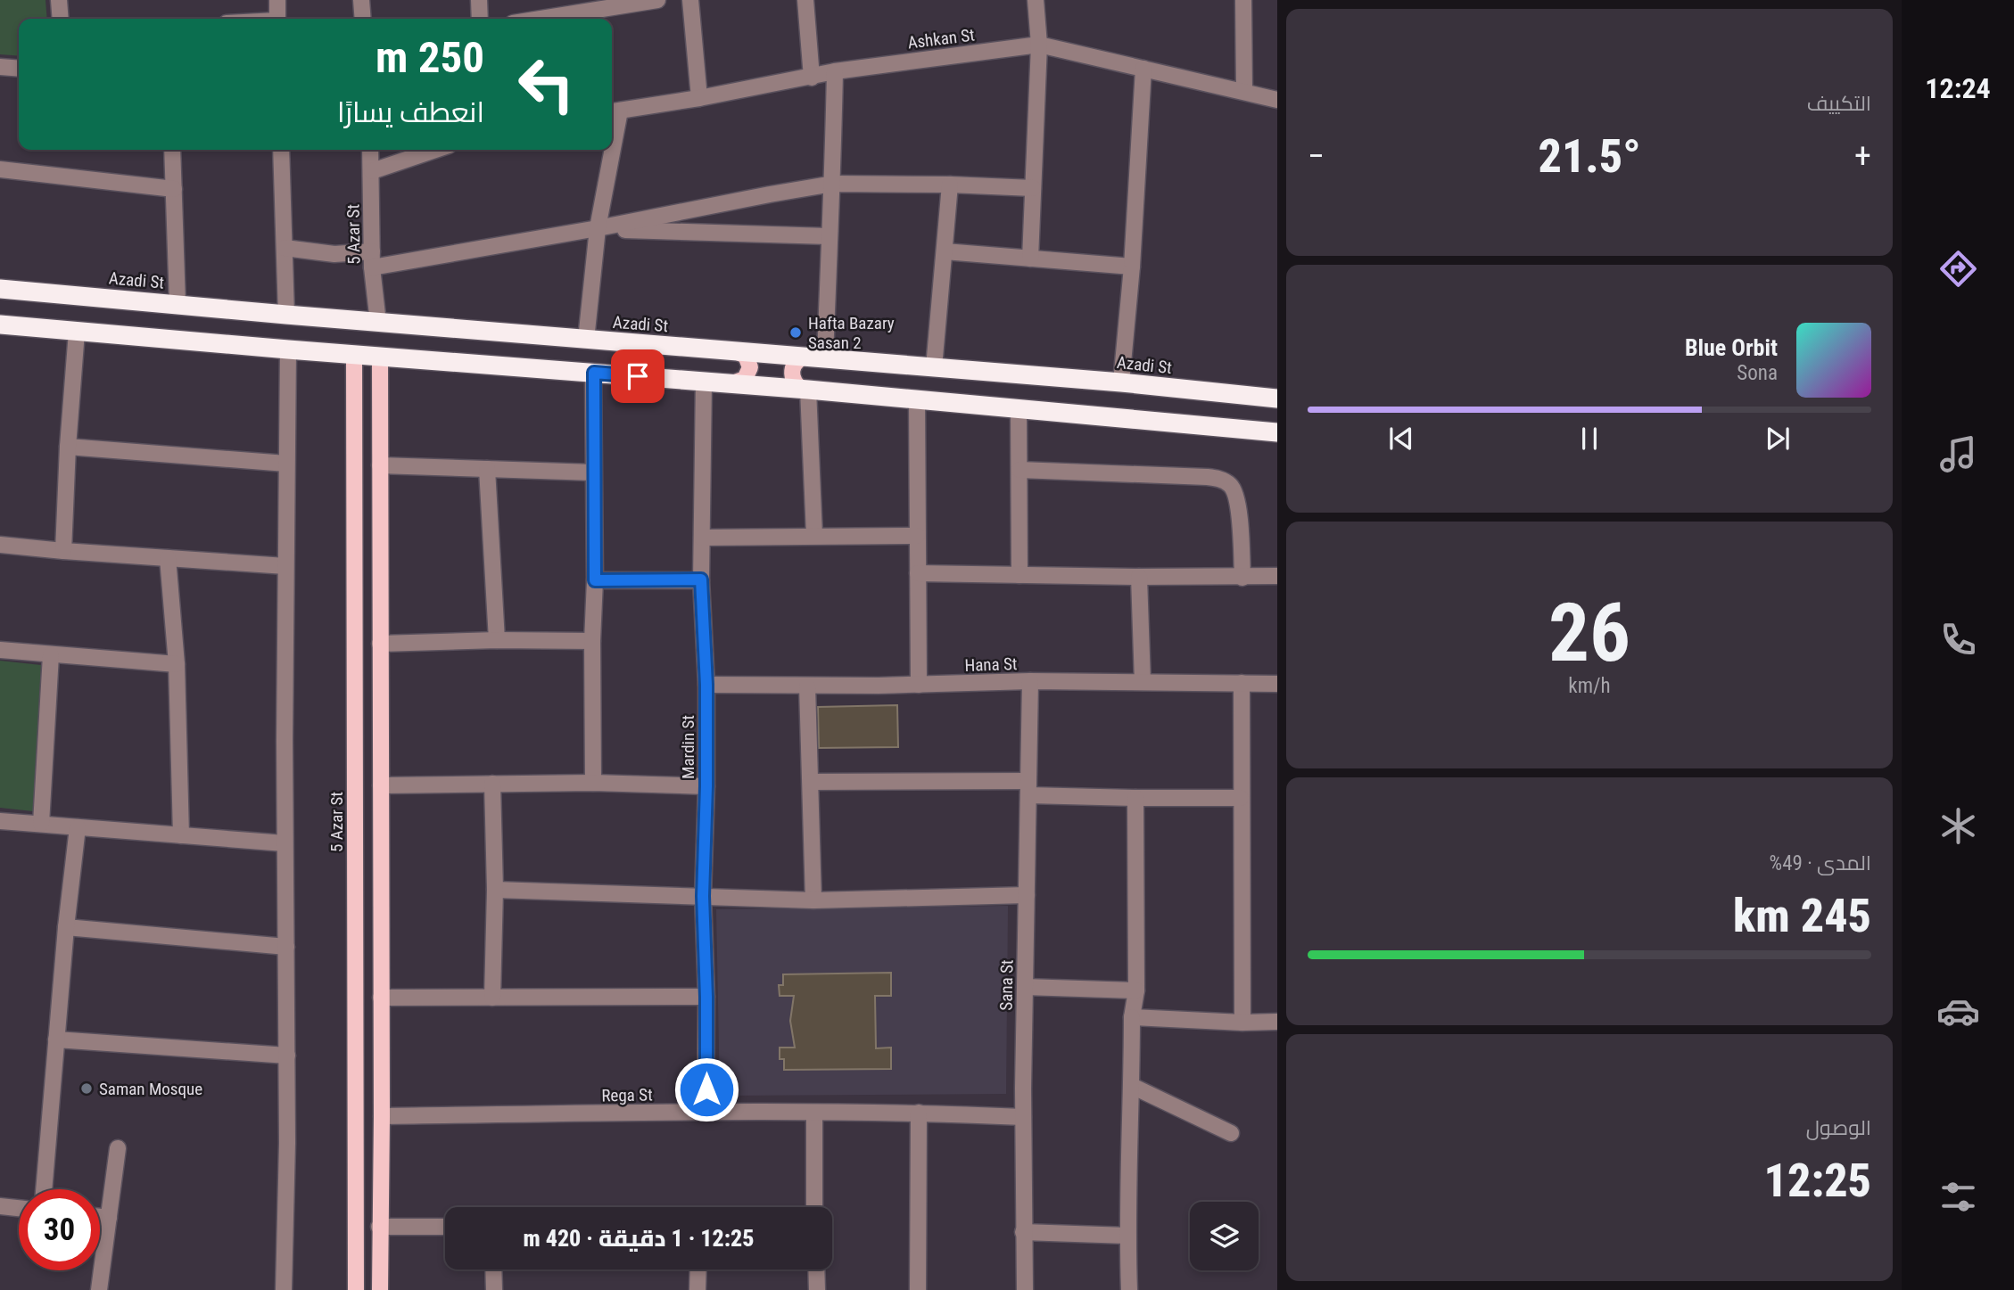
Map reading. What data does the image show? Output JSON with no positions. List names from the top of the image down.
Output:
{
  "streets": {
    "highway": ["Azadi St"],
    "main road": ["5 Azar St"],
    "street": [
      "Ashkan St",
      "Hana St",
      "Mardin St",
      "Sana St",
      "Rega St"
    ]
  },
  "crossings": [
    ["5 Azar St", "Azadi St"],
    ["Hana St", "Mardin St"],
    ["Hana St", "Sana St"],
    ["Mardin St", "Rega St"],
    ["Sana St", "Rega St"]
  ],
  "places": ["Hafta Bazary Sasan 2", "Saman Mosque"],
  "page": {
    "tabs": "12:24",
    "tile": [
      "التكييف",
      ["26", "km/h"],
      ["المدى · 49%", "245 km"],
      ["الوصول", "12:25"]
    ],
    "turn": ["250 m", "انعطف يسارًا"],
    "heat": ["−", "21.5°", "+"],
    "song": ["Blue Orbit", "Sona"],
    "limit": "30",
    "trip": "12:25 · 1 دقيقة · 420 m"
  }
}
